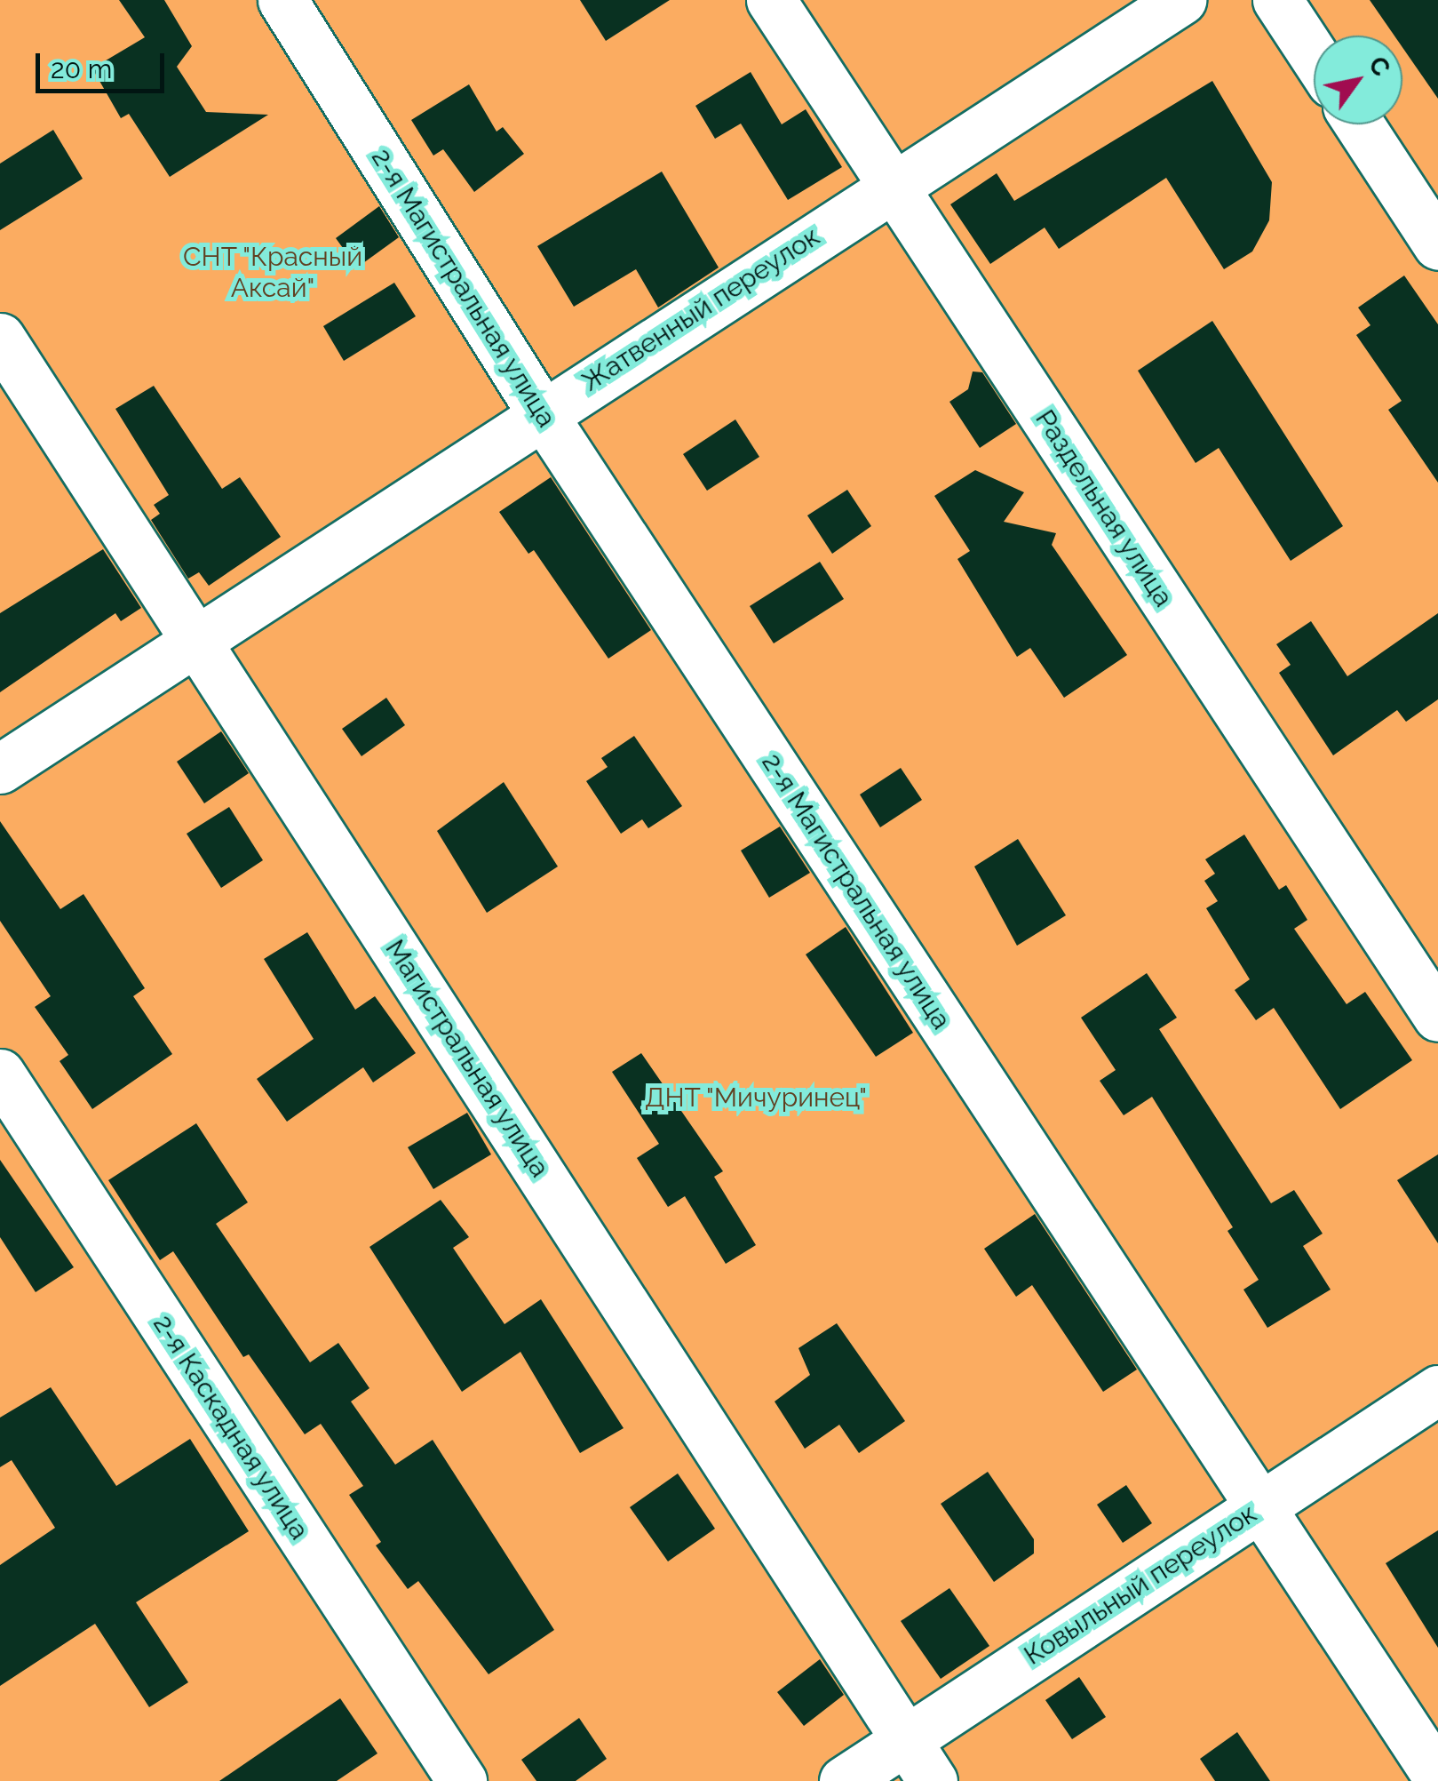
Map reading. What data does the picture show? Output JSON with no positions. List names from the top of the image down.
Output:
{
  "streets": {
    "street": [
      "2-я Магистральная улица",
      "Жатвенный переулок",
      "Раздельная улица",
      "Магистральная улица",
      "2-я Каскадная улица",
      "Ковыльный переулок"
    ]
  },
  "crossings": [
    ["2-я Магистральная улица", "Жатвенный переулок"],
    ["2-я Магистральная улица", "Ковыльный переулок"],
    ["Жатвенный переулок", "Раздельная улица"],
    ["Жатвенный переулок", "Магистральная улица"],
    ["Магистральная улица", "Ковыльный переулок"]
  ],
  "parks": ["СНТ \"Красный Аксай\"", "ДНТ \"Мичуринец\""],
  "scale_bar": "20 m",
  "north": "top right"
}
